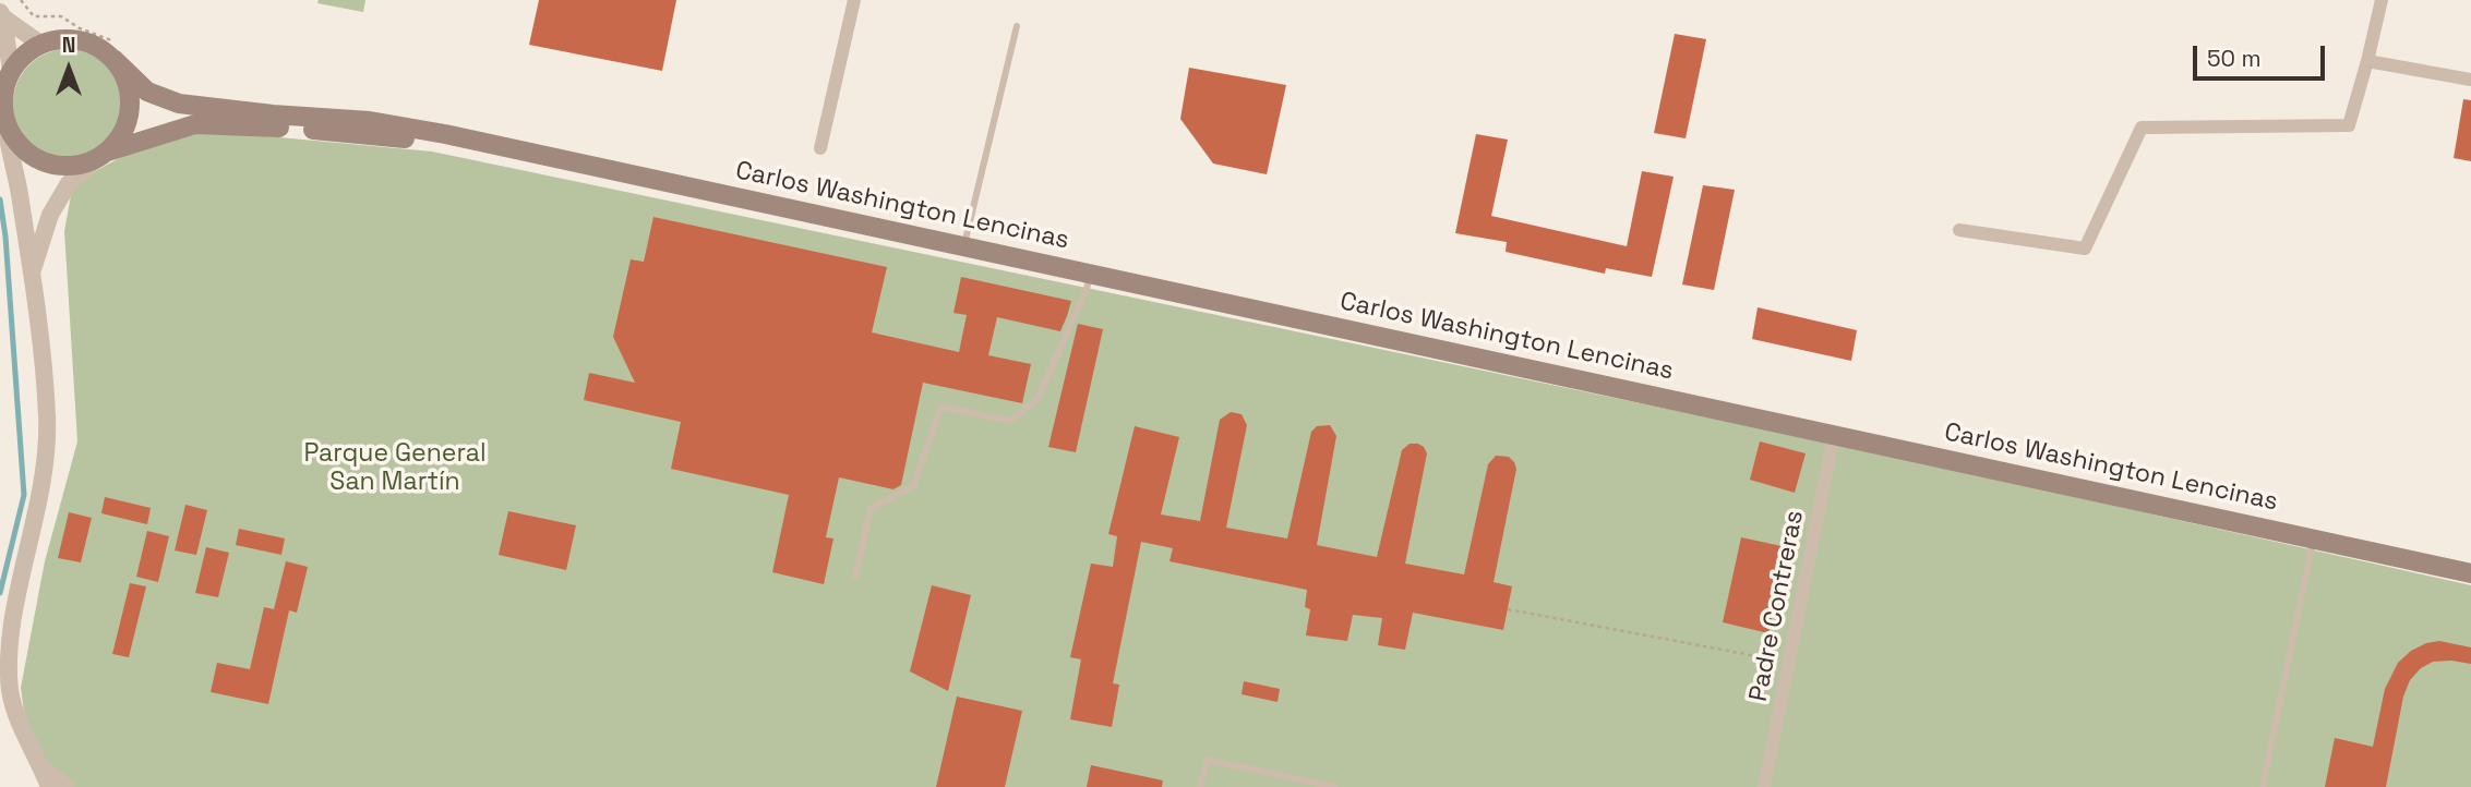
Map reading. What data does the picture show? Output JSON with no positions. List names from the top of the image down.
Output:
{
  "streets": {
    "main road": ["Carlos Washington Lencinas"],
    "street": ["Padre Contreras"]
  },
  "crossings": [
    ["Carlos Washington Lencinas", "Padre Contreras"]
  ],
  "parks": ["Parque General San Martín"],
  "scale_bar": "50 m",
  "north": "top"
}
